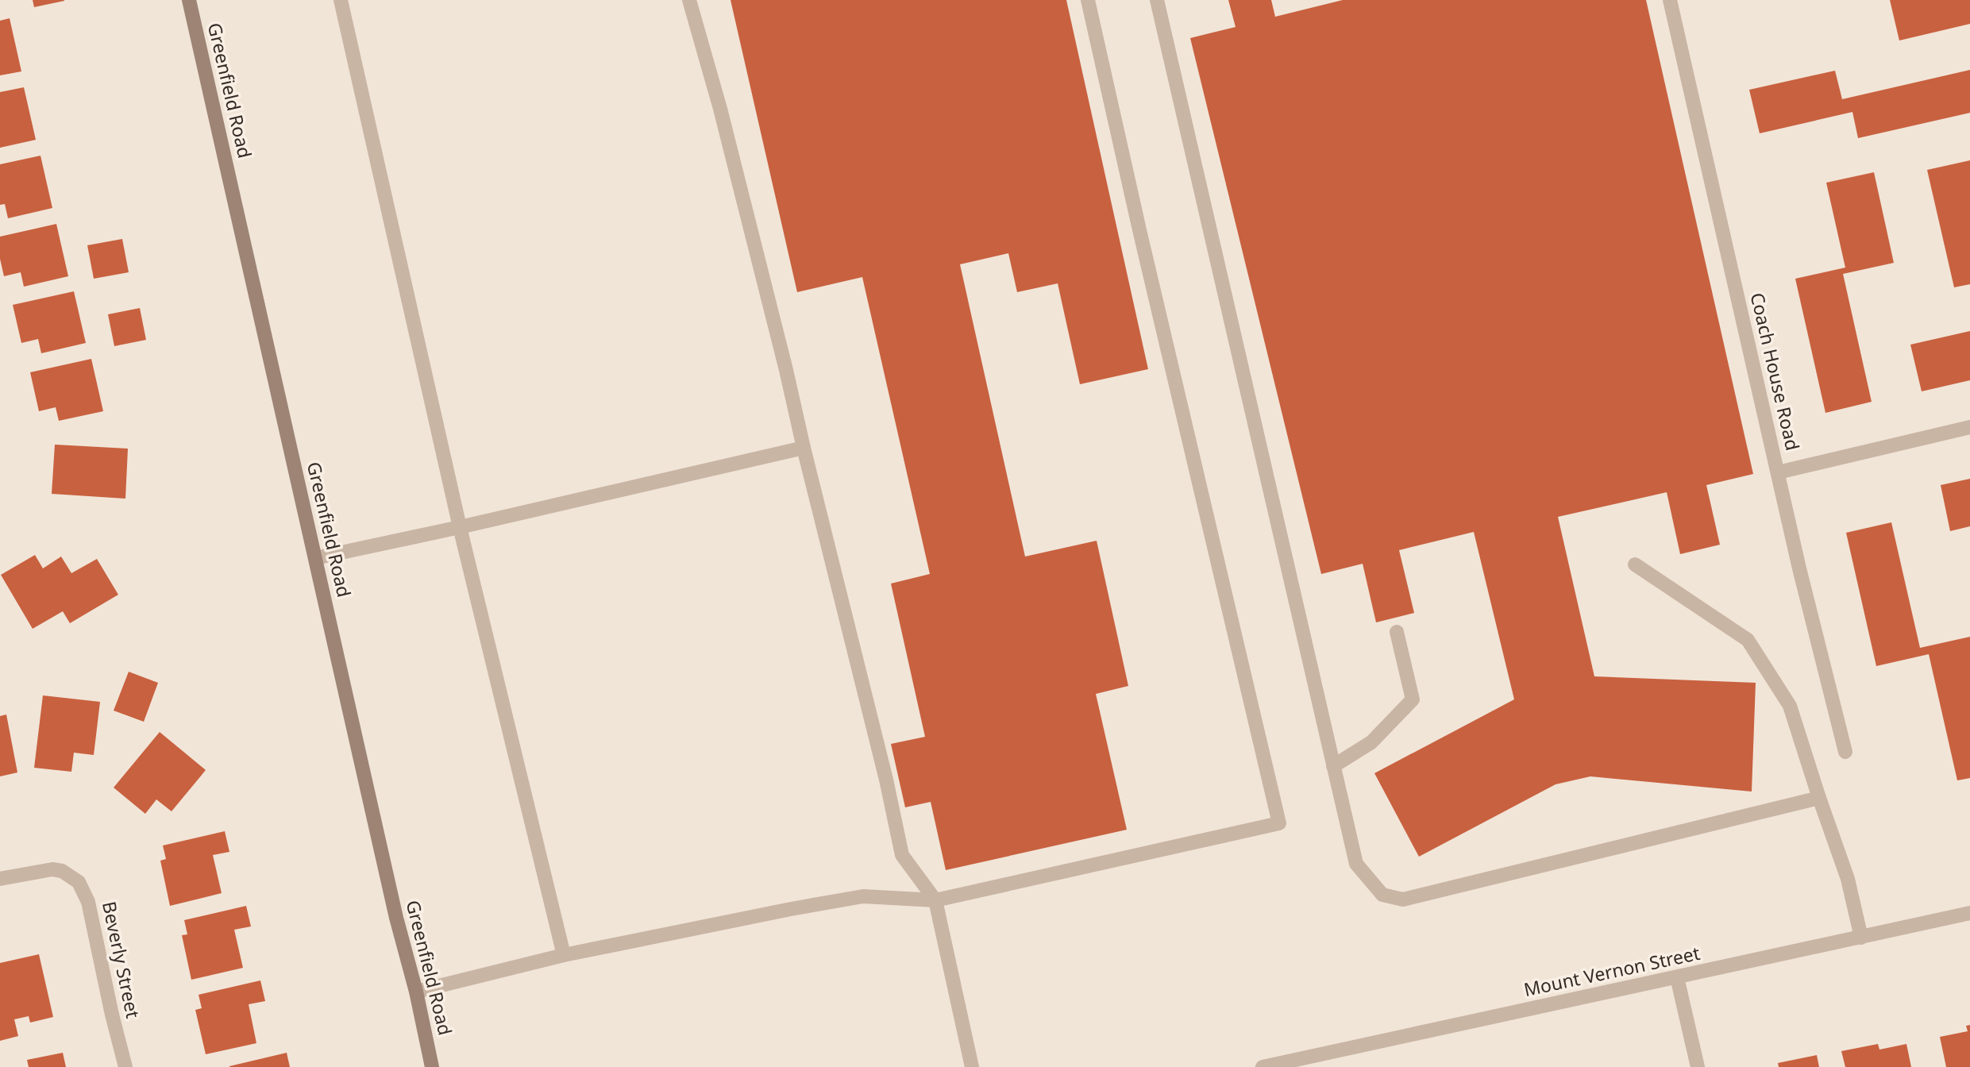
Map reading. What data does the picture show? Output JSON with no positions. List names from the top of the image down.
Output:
{
  "streets": {
    "main road": ["Greenfield Road"],
    "street": ["Coach House Road", "Beverly Street", "Mount Vernon Street"]
  }
}
